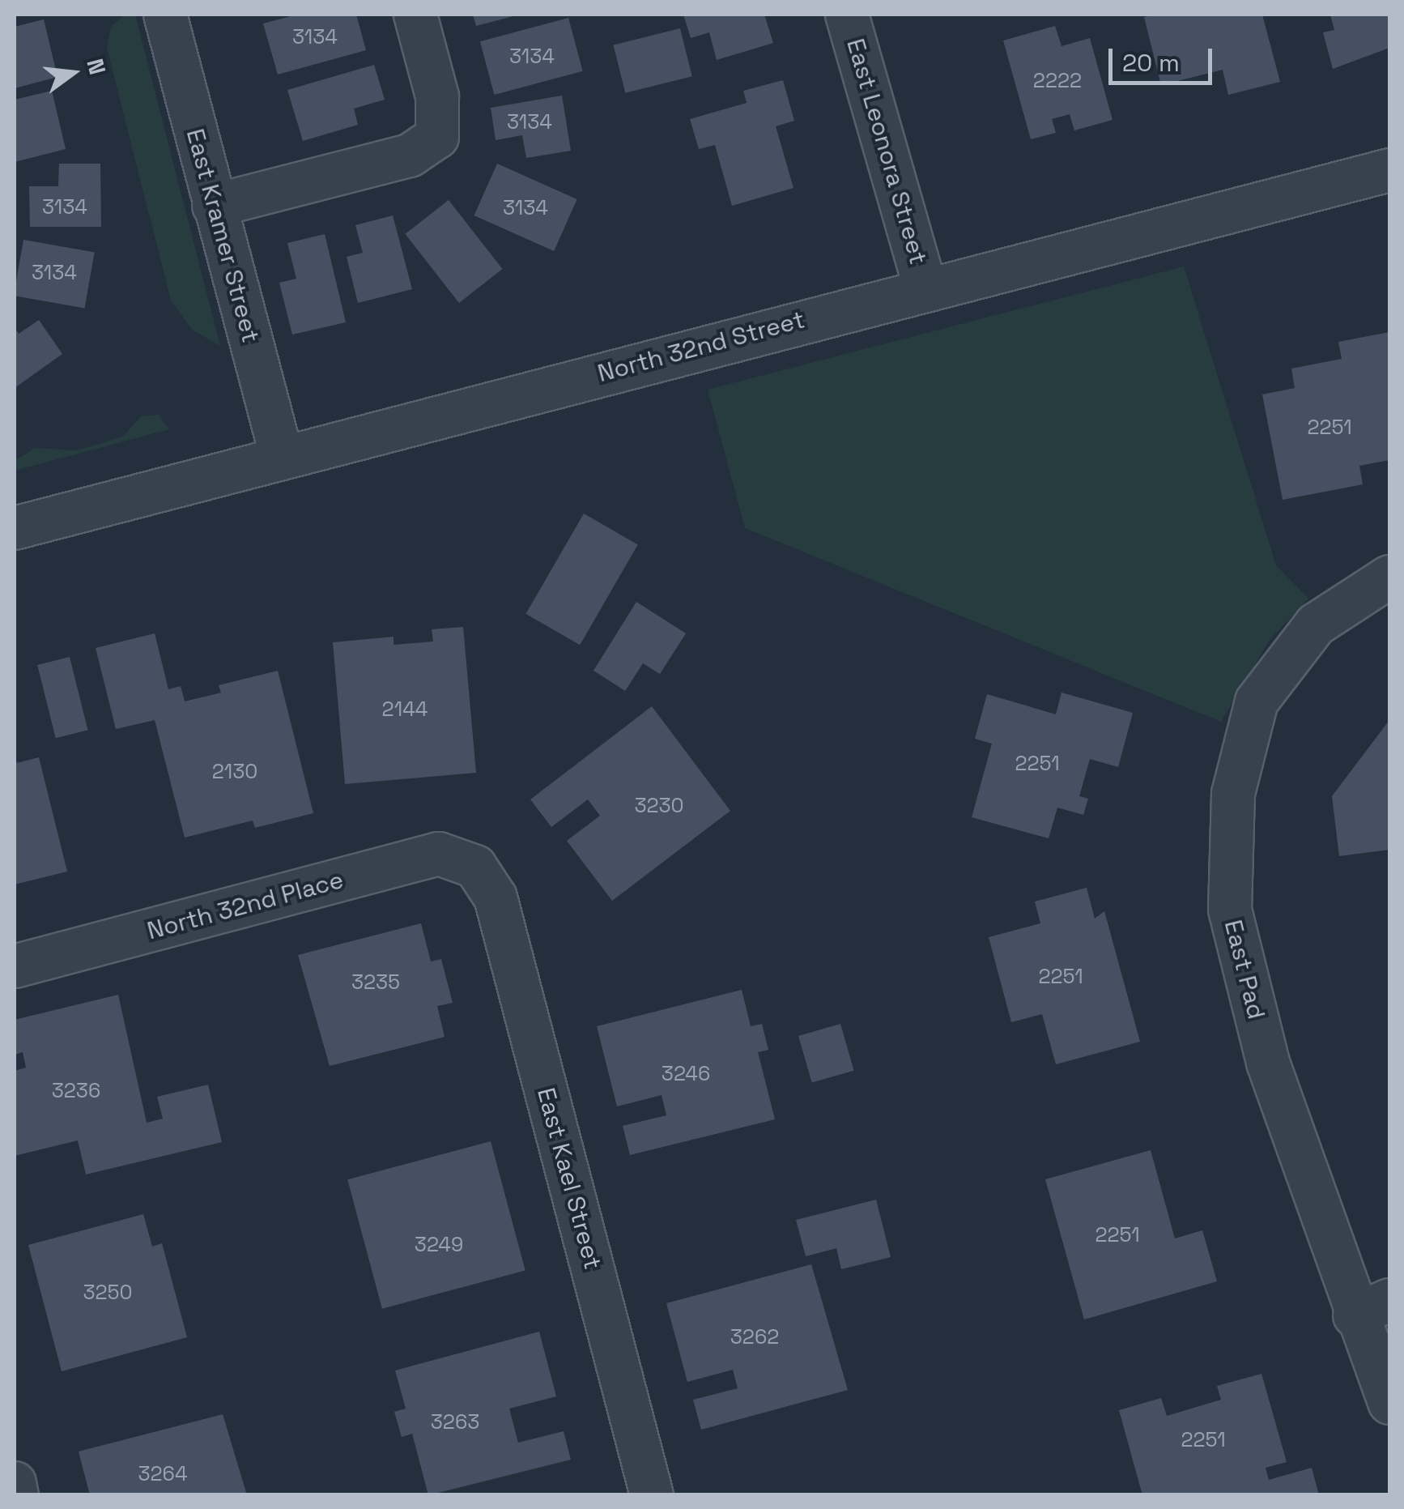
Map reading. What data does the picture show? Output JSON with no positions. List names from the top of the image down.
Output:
{
  "streets": {
    "street": [
      "East Leonora Street",
      "East Kramer Street",
      "North 32nd Street",
      "North 32nd Place",
      "East Pad",
      "East Kael Street"
    ]
  },
  "crossings": [
    ["East Leonora Street", "North 32nd Street"],
    ["East Kramer Street", "North 32nd Street"],
    ["North 32nd Place", "East Kael Street"]
  ],
  "house_numbers": [
    "3134",
    "3134",
    "2222",
    "3134",
    "3134",
    "3134",
    "3134",
    "2251",
    "2144",
    "2251",
    "2130",
    "3230",
    "2251",
    "3235",
    "3246",
    "3236",
    "2251",
    "3249",
    "3250",
    "3262",
    "3263",
    "2251",
    "3264"
  ],
  "scale_bar": "20 m",
  "north": "right"
}
